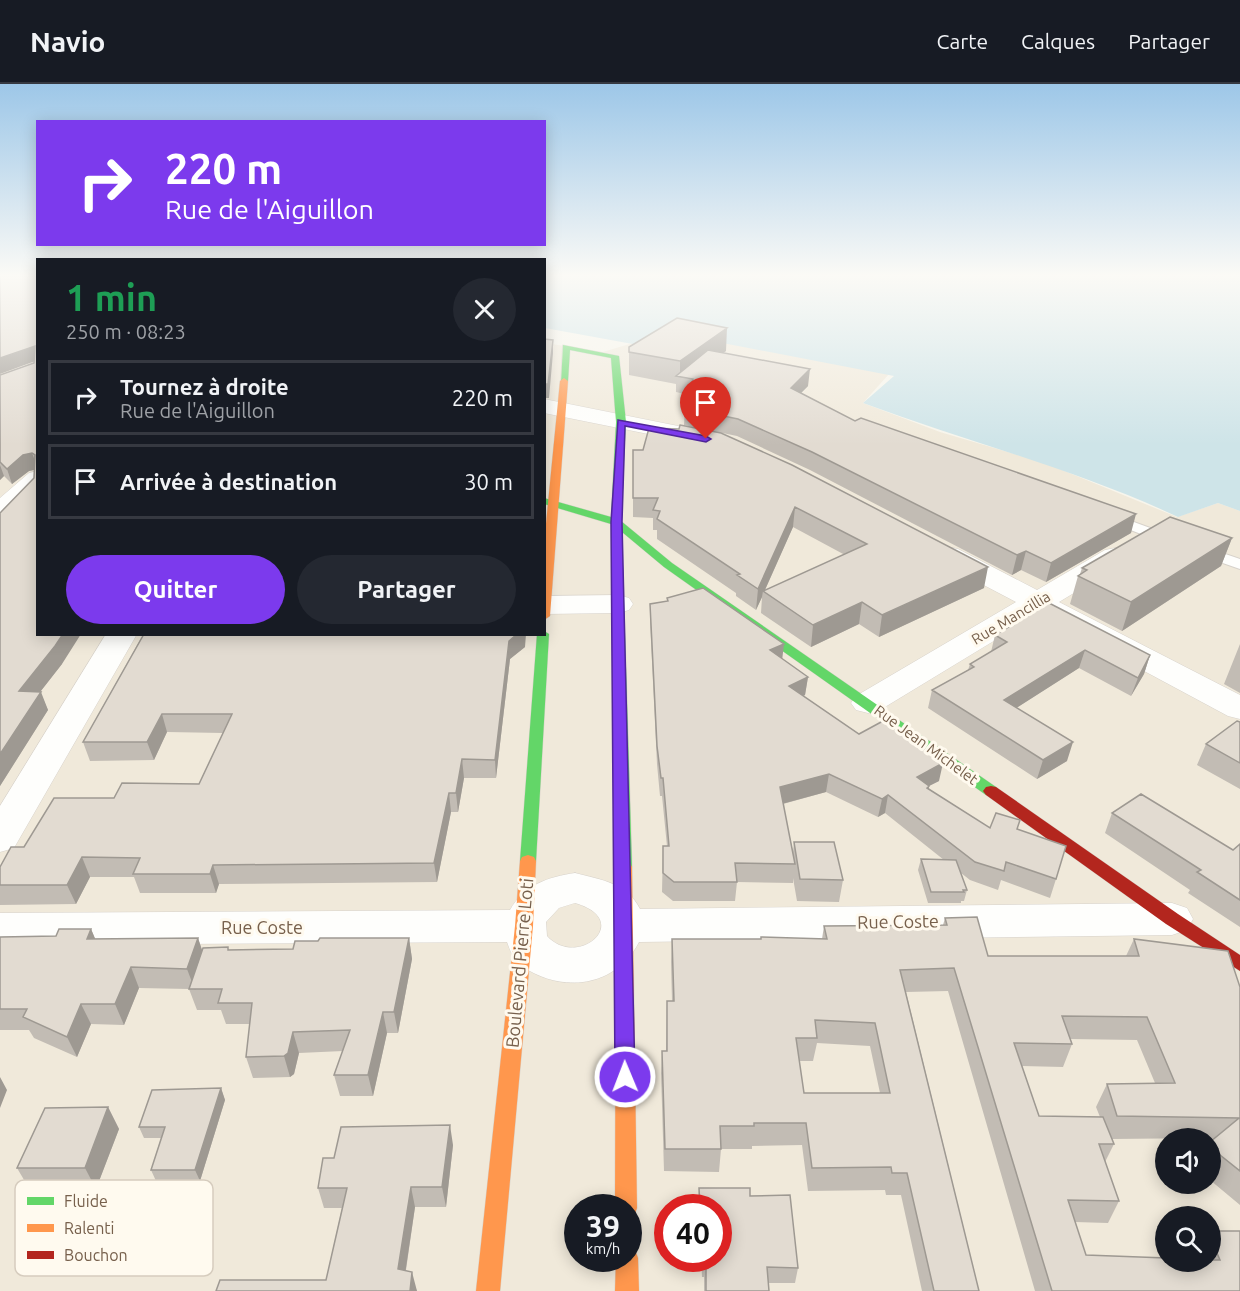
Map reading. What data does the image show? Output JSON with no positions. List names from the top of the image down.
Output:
{
  "streets": {
    "street": [
      "Rue Mancillia",
      "Rue Jean Michelet",
      "Rue Coste",
      "Boulevard Pierre Loti"
    ]
  },
  "crossings": [
    ["Rue Mancillia", "Rue Jean Michelet"],
    ["Rue Jean Michelet", "Rue Coste"],
    ["Rue Coste", "Boulevard Pierre Loti"]
  ],
  "legend": ["Fluide", "Ralenti", "Bouchon"],
  "page": {
    "header": "Navio",
    "nav": ["Carte", "Calques", "Partager"],
    "turn": ["220 m", "Rue de l'Aiguillon"],
    "heading": ["1 min", "250 m · 08:23"],
    "list": [
      {
        "name": "Tournez à droite",
        "note": "Rue de l'Aiguillon",
        "value": "220 m"
      },
      {
        "name": "Arrivée à destination",
        "value": "30 m"
      }
    ],
    "buttons": ["Quitter", "Partager"],
    "speed": "39 km/h",
    "limit": "40"
  }
}
